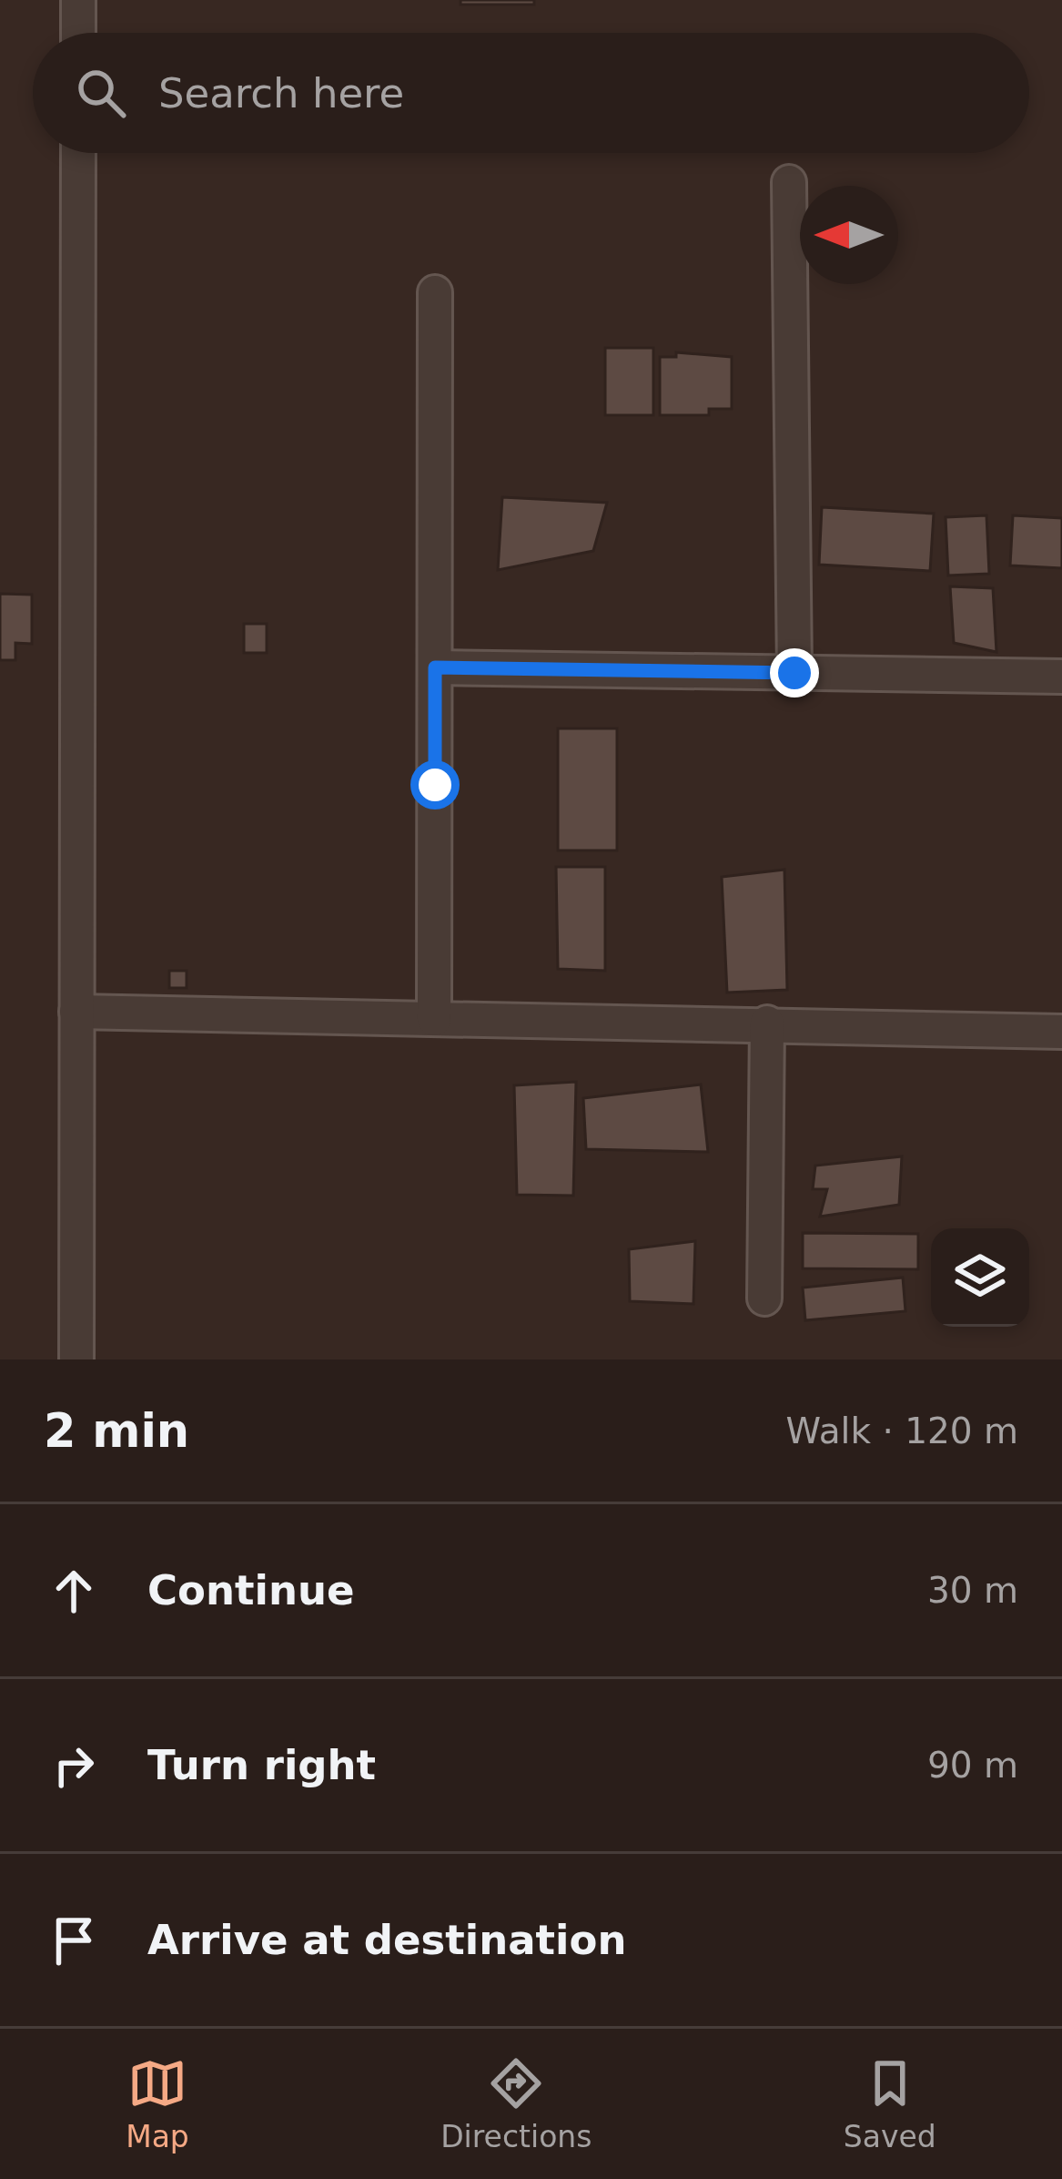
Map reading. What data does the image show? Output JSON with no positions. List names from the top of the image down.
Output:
{
  "north": "left",
  "page": {
    "search": "Search here",
    "heading": ["2 min", "Walk · 120 m"],
    "list": [
      ["Continue", "30 m"],
      ["Turn right", "90 m"],
      "Arrive at destination"
    ],
    "nav": ["Map", "Directions", "Saved"]
  }
}
